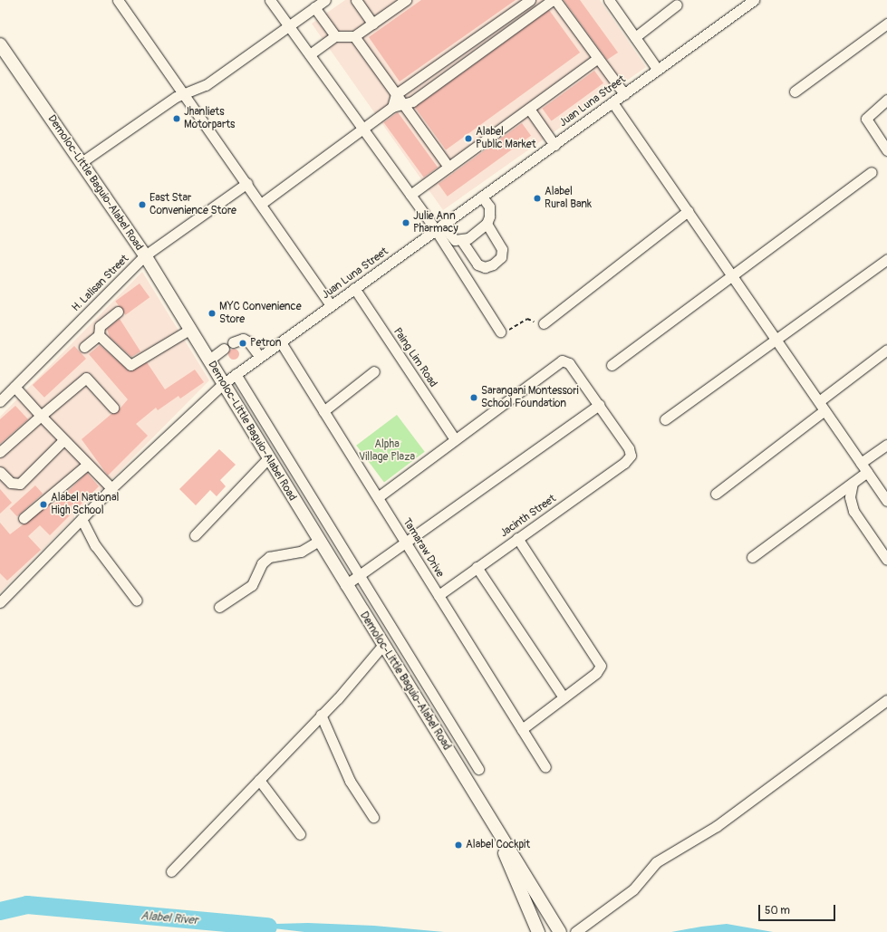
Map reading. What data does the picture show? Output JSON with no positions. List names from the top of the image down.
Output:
{
  "streets": {
    "main road": ["Demoloc-Little Baguio-Alabel Road"],
    "street": [
      "Juan Luna Street",
      "H. Lalisan Street",
      "Paing Lim Road",
      "Jacinth Street",
      "Tamaraw Drive"
    ]
  },
  "crossings": [
    ["Juan Luna Street", "Demoloc-Little Baguio-Alabel Road"],
    ["Juan Luna Street", "Paing Lim Road"],
    ["Juan Luna Street", "Tamaraw Drive"],
    ["Demoloc-Little Baguio-Alabel Road", "H. Lalisan Street"],
    ["Jacinth Street", "Tamaraw Drive"]
  ],
  "water": ["Alabel River"],
  "parks": ["Alpha Village Plaza"],
  "places": [
    "Jhanliets Motorparts",
    "Alabel Public Market",
    "Alabel Rural Bank",
    "East Star Convenience Store",
    "Julie Ann Pharmacy",
    "MYC Convenience Store",
    "Petron",
    "Sarangani Montessori School Foundation",
    "Alabel National High School",
    "Alabel Cockpit"
  ],
  "scale_bar": "50 m"
}
